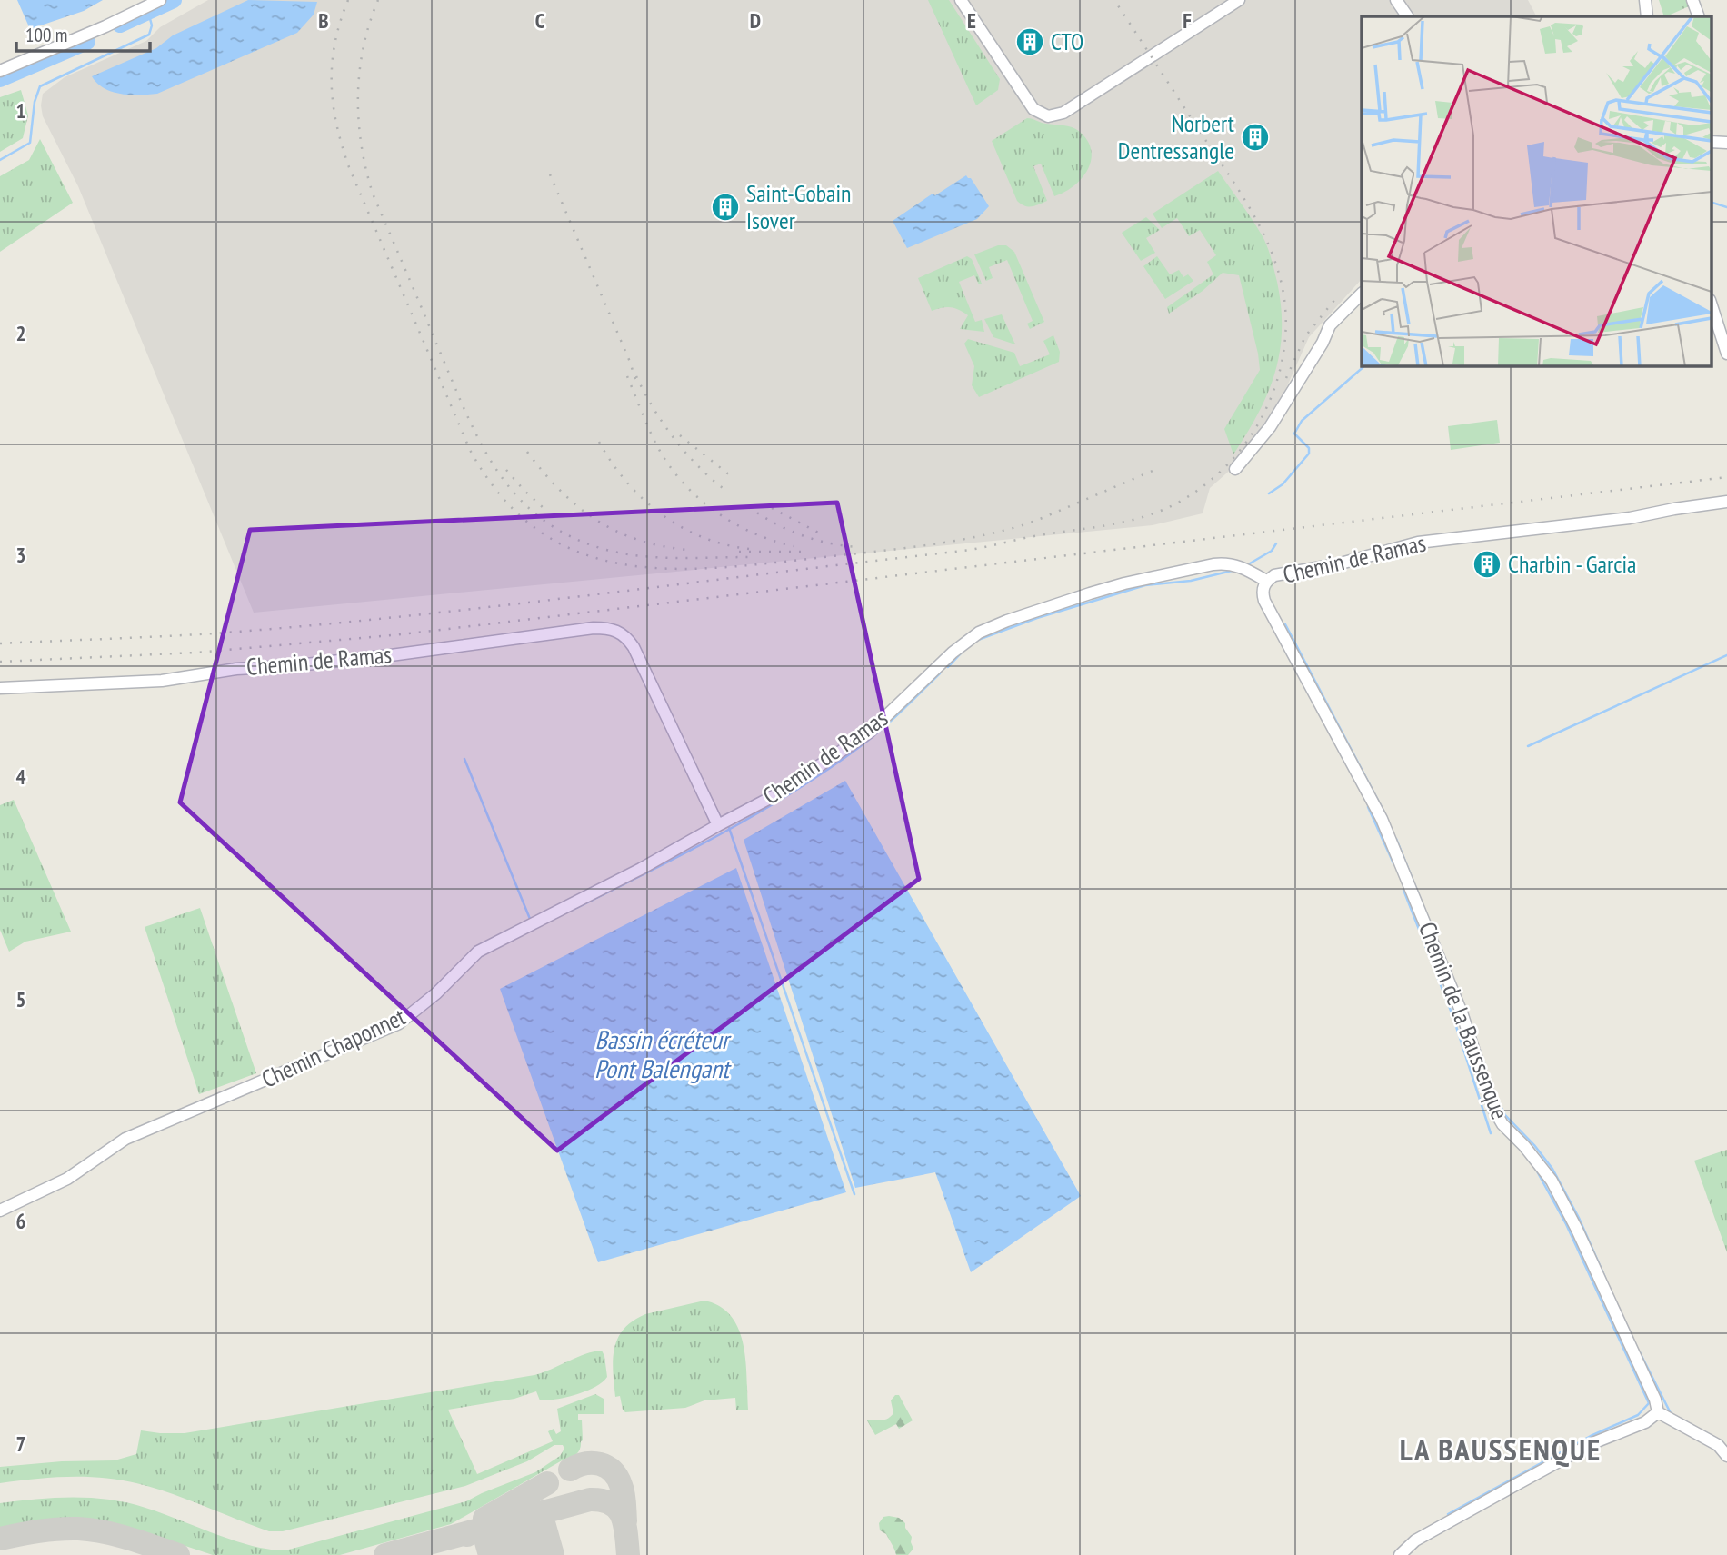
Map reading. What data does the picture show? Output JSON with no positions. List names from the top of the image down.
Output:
{
  "streets": {
    "street": ["Chemin de Ramas", "Chemin de la Baussenque", "Chemin Chaponnet"]
  },
  "crossings": [
    ["Chemin de Ramas", "Chemin de la Baussenque"],
    ["Chemin de Ramas", "Chemin Chaponnet"]
  ],
  "districts": ["LA BAUSSENQUE"],
  "water": ["Bassin écréteur Pont Balengant"],
  "places": {
    "building": [
      "CTO",
      "Norbert Dentressangle",
      "Saint-Gobain Isover",
      "Charbin - Garcia"
    ]
  },
  "scale_bar": "100 m",
  "grid": {
    "columns": [
      "B",
      "C",
      "D",
      "E",
      "F"
    ],
    "rows": [
      "1",
      "2",
      "3",
      "4",
      "5",
      "6",
      "7"
    ]
  }
}
